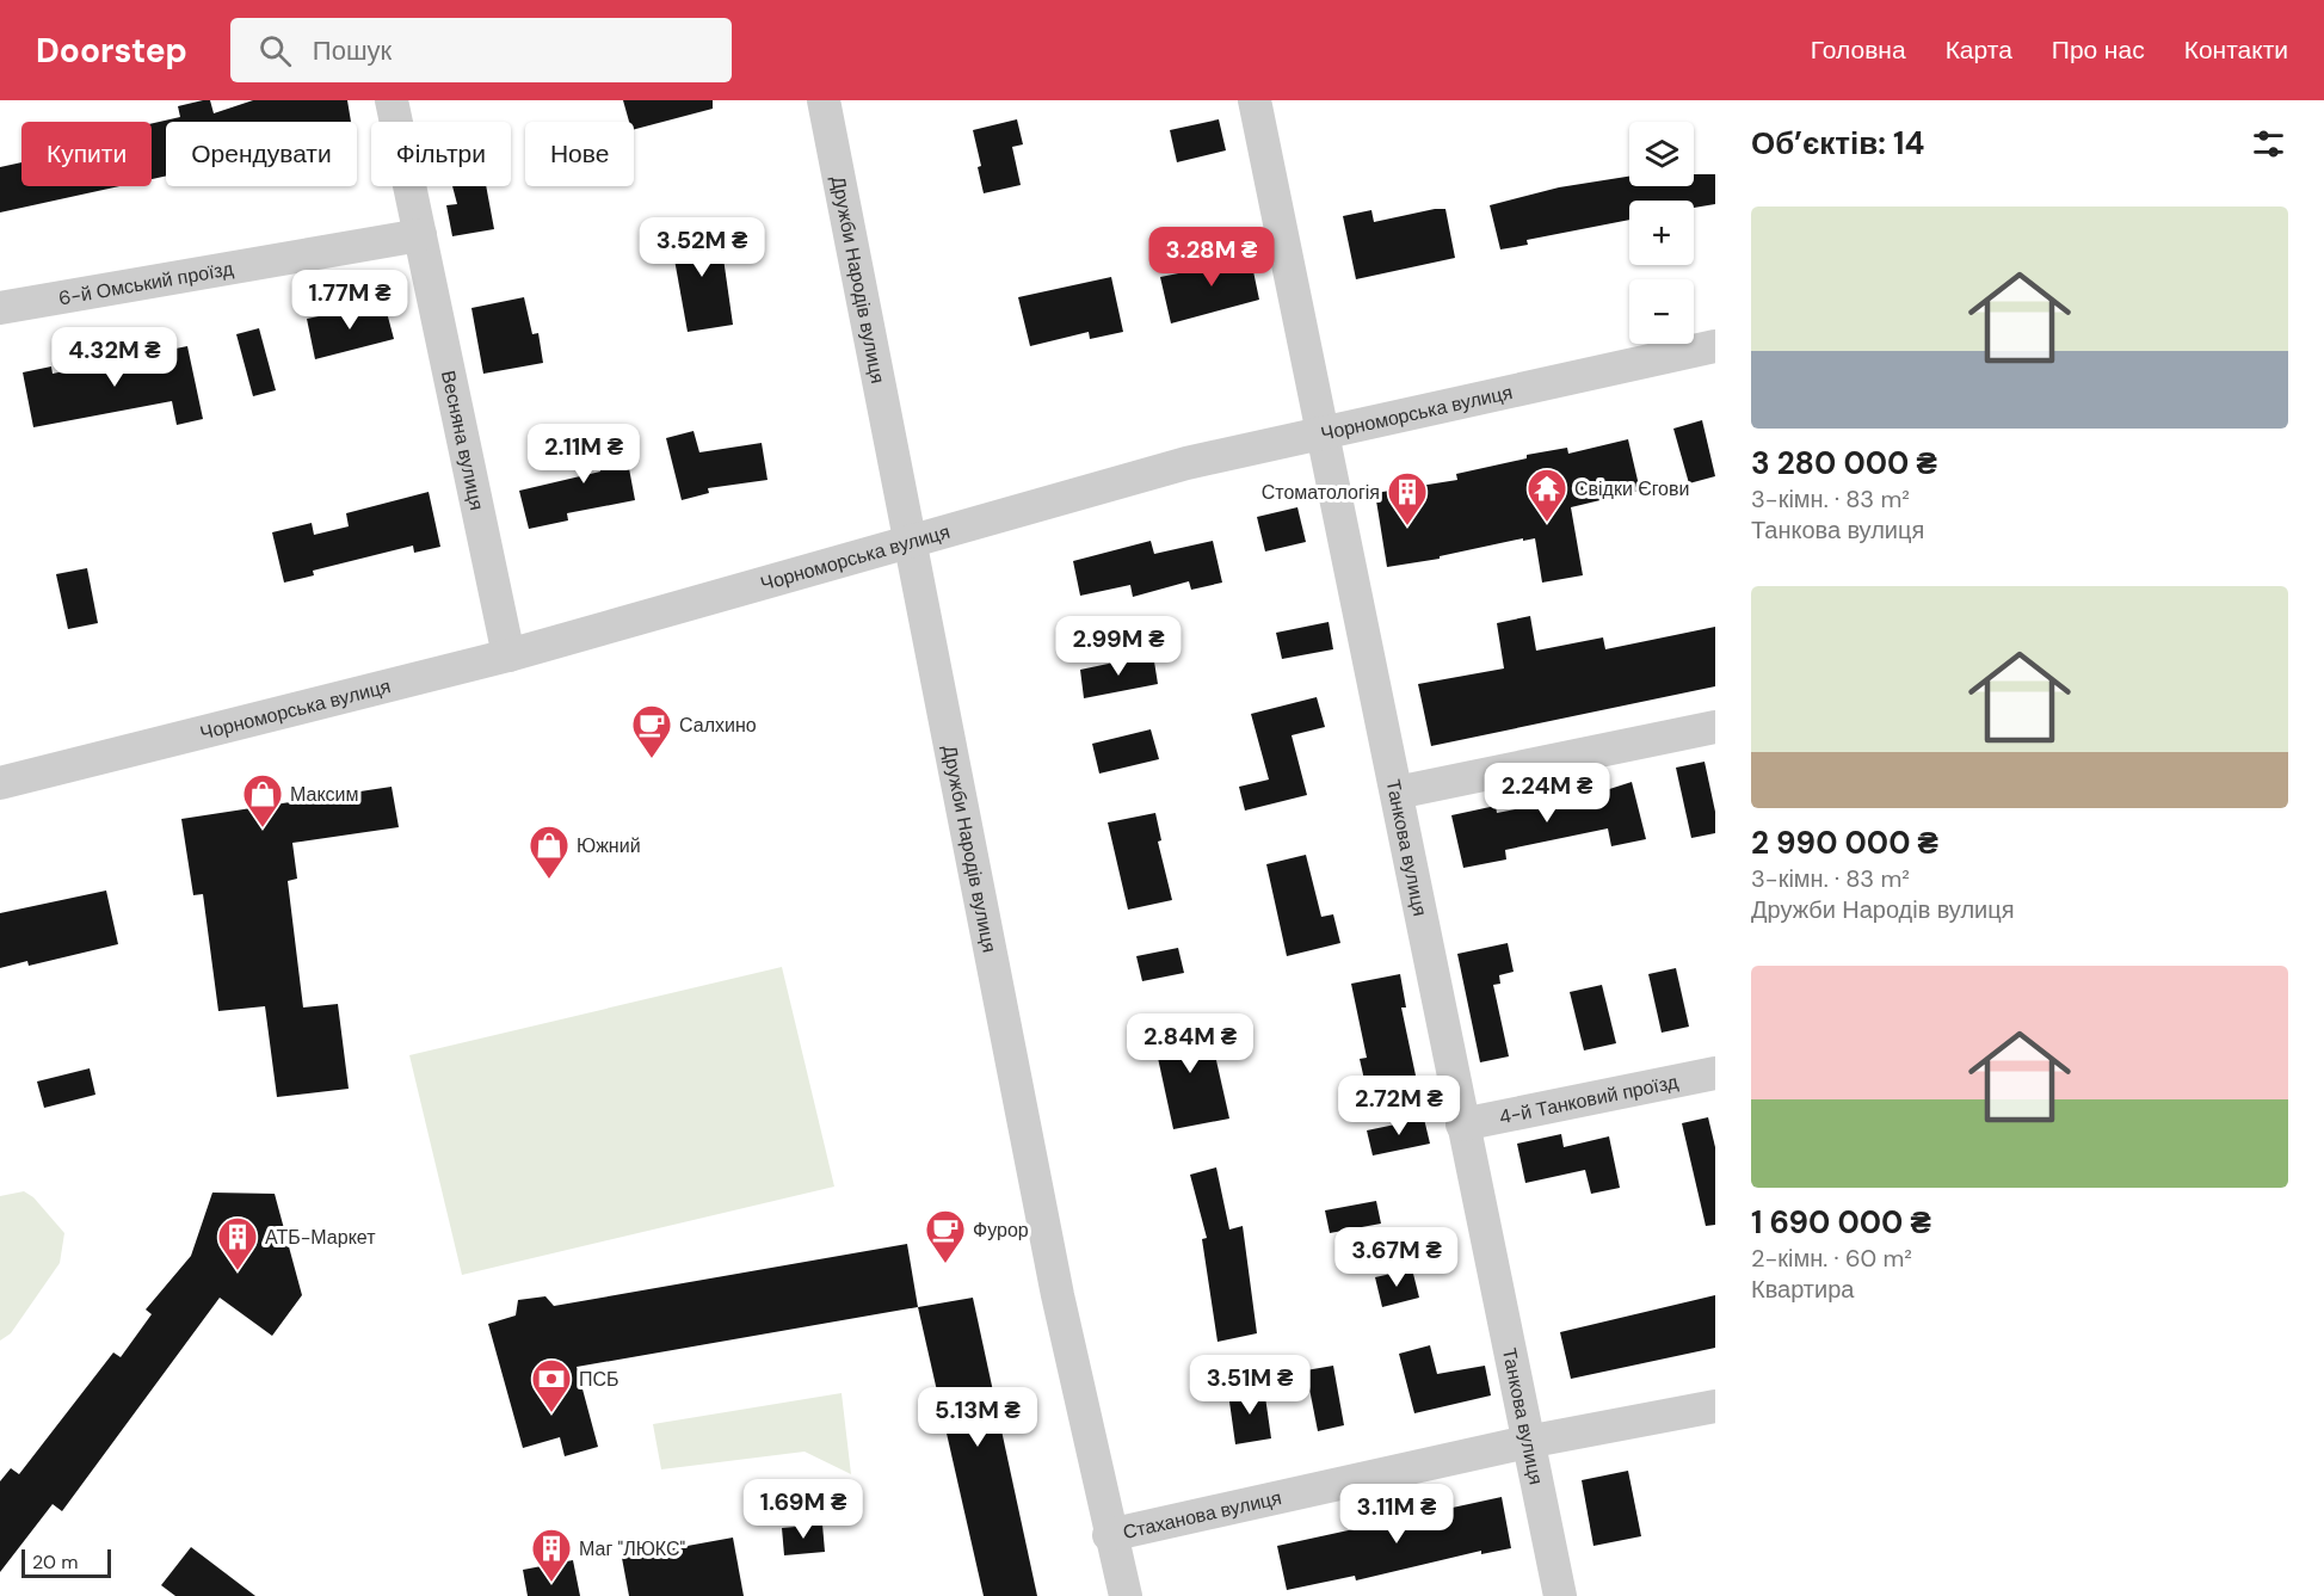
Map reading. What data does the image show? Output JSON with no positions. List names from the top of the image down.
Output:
{
  "streets": {
    "street": [
      "Дружби Народів вулиця",
      "6-й Омський проїзд",
      "Чорноморська вулиця",
      "Весняна вулиця",
      "Танкова вулиця",
      "4-й Танковий проїзд",
      "Стаханова вулиця"
    ]
  },
  "crossings": [
    ["Дружби Народів вулиця", "Чорноморська вулиця"],
    ["Дружби Народів вулиця", "Стаханова вулиця"],
    ["6-й Омський проїзд", "Весняна вулиця"],
    ["Чорноморська вулиця", "Весняна вулиця"],
    ["Чорноморська вулиця", "Танкова вулиця"],
    ["Танкова вулиця", "4-й Танковий проїзд"],
    ["Танкова вулиця", "Стаханова вулиця"]
  ],
  "places": {
    "temple": ["Свідки Єгови"],
    "building": ["Стоматологія", "АТБ-Маркет", "Маг \"ЛЮКС\""],
    "cafe": ["Салхино", "Фурор"],
    "shop": ["Максим", "Южний"],
    "bank": ["ПСБ"]
  },
  "scale_bar": "20 m",
  "page": {
    "header": "Doorstep",
    "search": "Пошук",
    "nav": [
      "Головна",
      "Карта",
      "Про нас",
      "Контакти"
    ],
    "heading": "Об’єктів: 14",
    "map_buttons": ["+", "−"],
    "chip": [
      "Купити",
      "Орендувати",
      "Фільтри",
      "Нове"
    ],
    "list": [
      {
        "name": "3 280 000 ₴",
        "note": "3-кімн. · 83 m² · Танкова вулиця"
      },
      {
        "name": "2 990 000 ₴",
        "note": "3-кімн. · 83 m² · Дружби Народів вулиця"
      },
      {
        "name": "1 690 000 ₴",
        "note": "2-кімн. · 60 m² · Квартира"
      }
    ],
    "price": [
      "3.52M ₴",
      "3.28M ₴",
      "1.77M ₴",
      "4.32M ₴",
      "2.11M ₴",
      "2.99M ₴",
      "2.24M ₴",
      "2.84M ₴",
      "2.72M ₴",
      "3.67M ₴",
      "3.51M ₴",
      "5.13M ₴",
      "1.69M ₴",
      "3.11M ₴"
    ],
    "scale": "20 m"
  }
}
